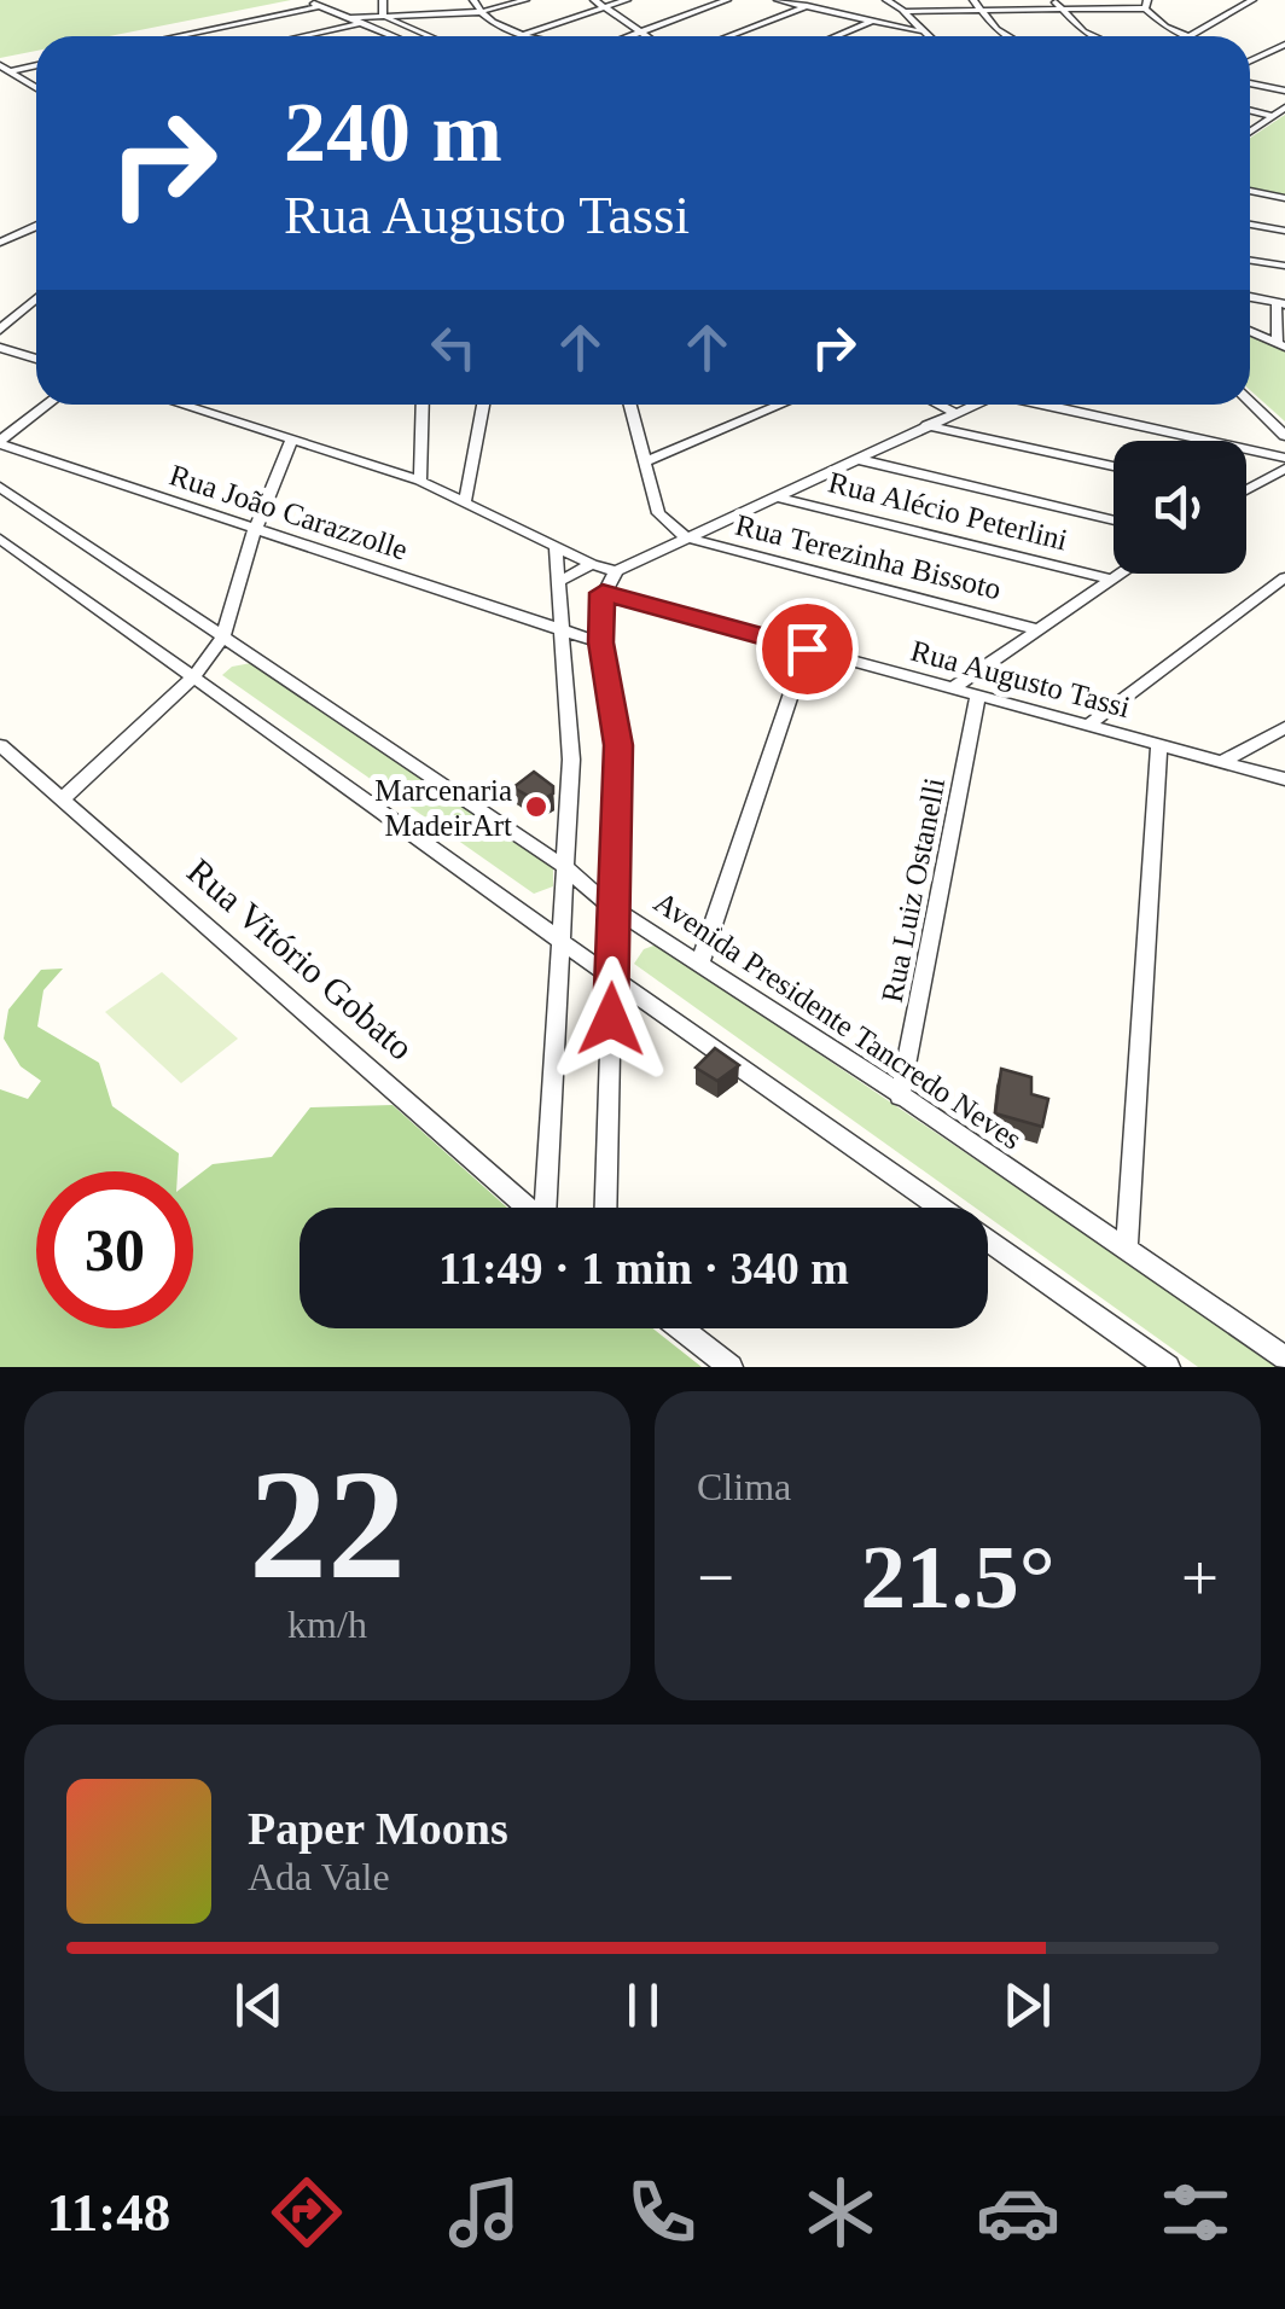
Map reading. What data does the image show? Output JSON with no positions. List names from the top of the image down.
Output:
{
  "streets": {
    "street": [
      "Rua Alécio Peterlini",
      "Rua João Carazzolle",
      "Rua Terezinha Bissoto",
      "Rua Augusto Tassi",
      "Rua Luiz Ostanelli",
      "Rua Vitório Gobato",
      "Avenida Presidente Tancredo Neves"
    ]
  },
  "crossings": [
    ["Rua Augusto Tassi", "Rua Luiz Ostanelli"],
    ["Rua Luiz Ostanelli", "Avenida Presidente Tancredo Neves"]
  ],
  "places": ["Marcenaria MadeirArt"],
  "page": {
    "turn": ["240 m", "Rua Augusto Tassi"],
    "limit": "30",
    "trip": "11:49 · 1 min · 340 m",
    "tile": [
      ["22", "km/h"],
      "Clima"
    ],
    "heat": ["−", "21.5°", "+"],
    "song": ["Paper Moons", "Ada Vale"],
    "tabs": "11:48"
  }
}
